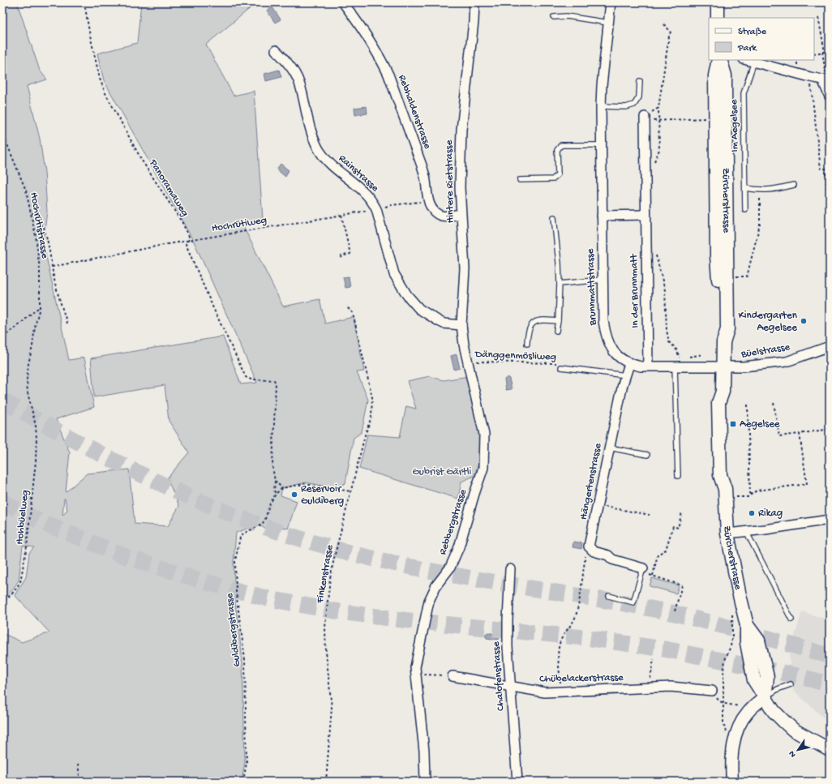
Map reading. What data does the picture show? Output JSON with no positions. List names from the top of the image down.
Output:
{
  "streets": {
    "main road": ["Zürcherstrasse"],
    "street": [
      "Rebhaldenstrasse",
      "Rainstrasse",
      "Hintere Rietstrasse",
      "Brunnmattstrasse",
      "In der Brunnmatt",
      "Büelstrasse",
      "Hängertenstrasse",
      "Rebbergstrasse",
      "Chalofenstrasse",
      "Chübelackerstrasse"
    ],
    "lane": ["Im Aegelsee"],
    "path": [
      "Panoramaweg",
      "Hochrütiweg",
      "Hochrütistrasse",
      "Dänggenmösliweg",
      "Hohbüelweg",
      "Finkenstrasse",
      "Guldibergstrasse"
    ]
  },
  "crossings": [
    ["Rebhaldenstrasse", "Hintere Rietstrasse"],
    ["Rebhaldenstrasse", "Hochrütiweg"],
    ["Rainstrasse", "Hintere Rietstrasse"],
    ["Rainstrasse", "Hochrütiweg"],
    ["Hintere Rietstrasse", "Dänggenmösliweg"],
    ["Hintere Rietstrasse", "Rebbergstrasse"],
    ["Panoramaweg", "Hochrütiweg"],
    ["Zürcherstrasse", "Brunnmattstrasse"],
    ["Zürcherstrasse", "Büelstrasse"],
    ["Hochrütistrasse", "Hohbüelweg"],
    ["Brunnmattstrasse", "In der Brunnmatt"],
    ["Brunnmattstrasse", "Büelstrasse"],
    ["Brunnmattstrasse", "Hängertenstrasse"],
    ["Dänggenmösliweg", "Rebbergstrasse"],
    ["Chalofenstrasse", "Chübelackerstrasse"]
  ],
  "parks": ["Gubrist Gärtli"],
  "places": {
    "other": ["Kindergarten Aegelsee", "Reservoir Guldiberg", "Rikag"],
    "transit": ["Aegelsee"]
  },
  "legend": ["Straße", "Park"],
  "north": "bottom left"
}
